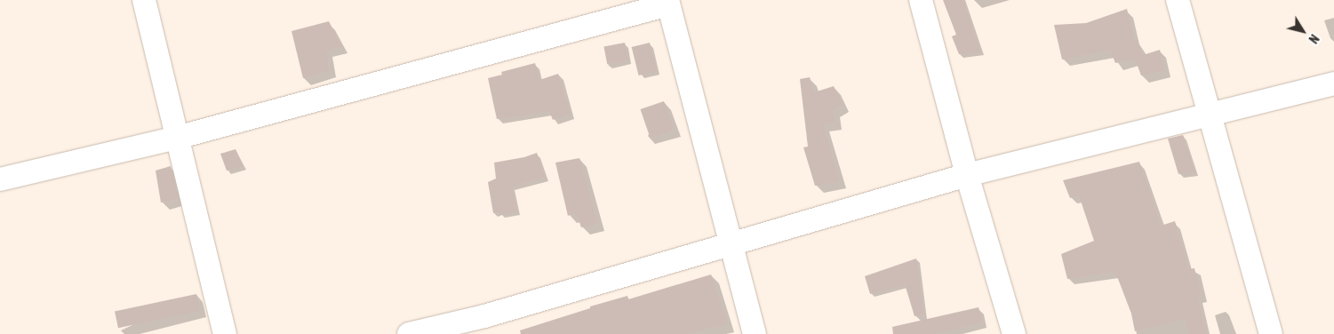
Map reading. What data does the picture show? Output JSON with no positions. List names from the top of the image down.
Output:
{
  "north": "bottom right"
}
